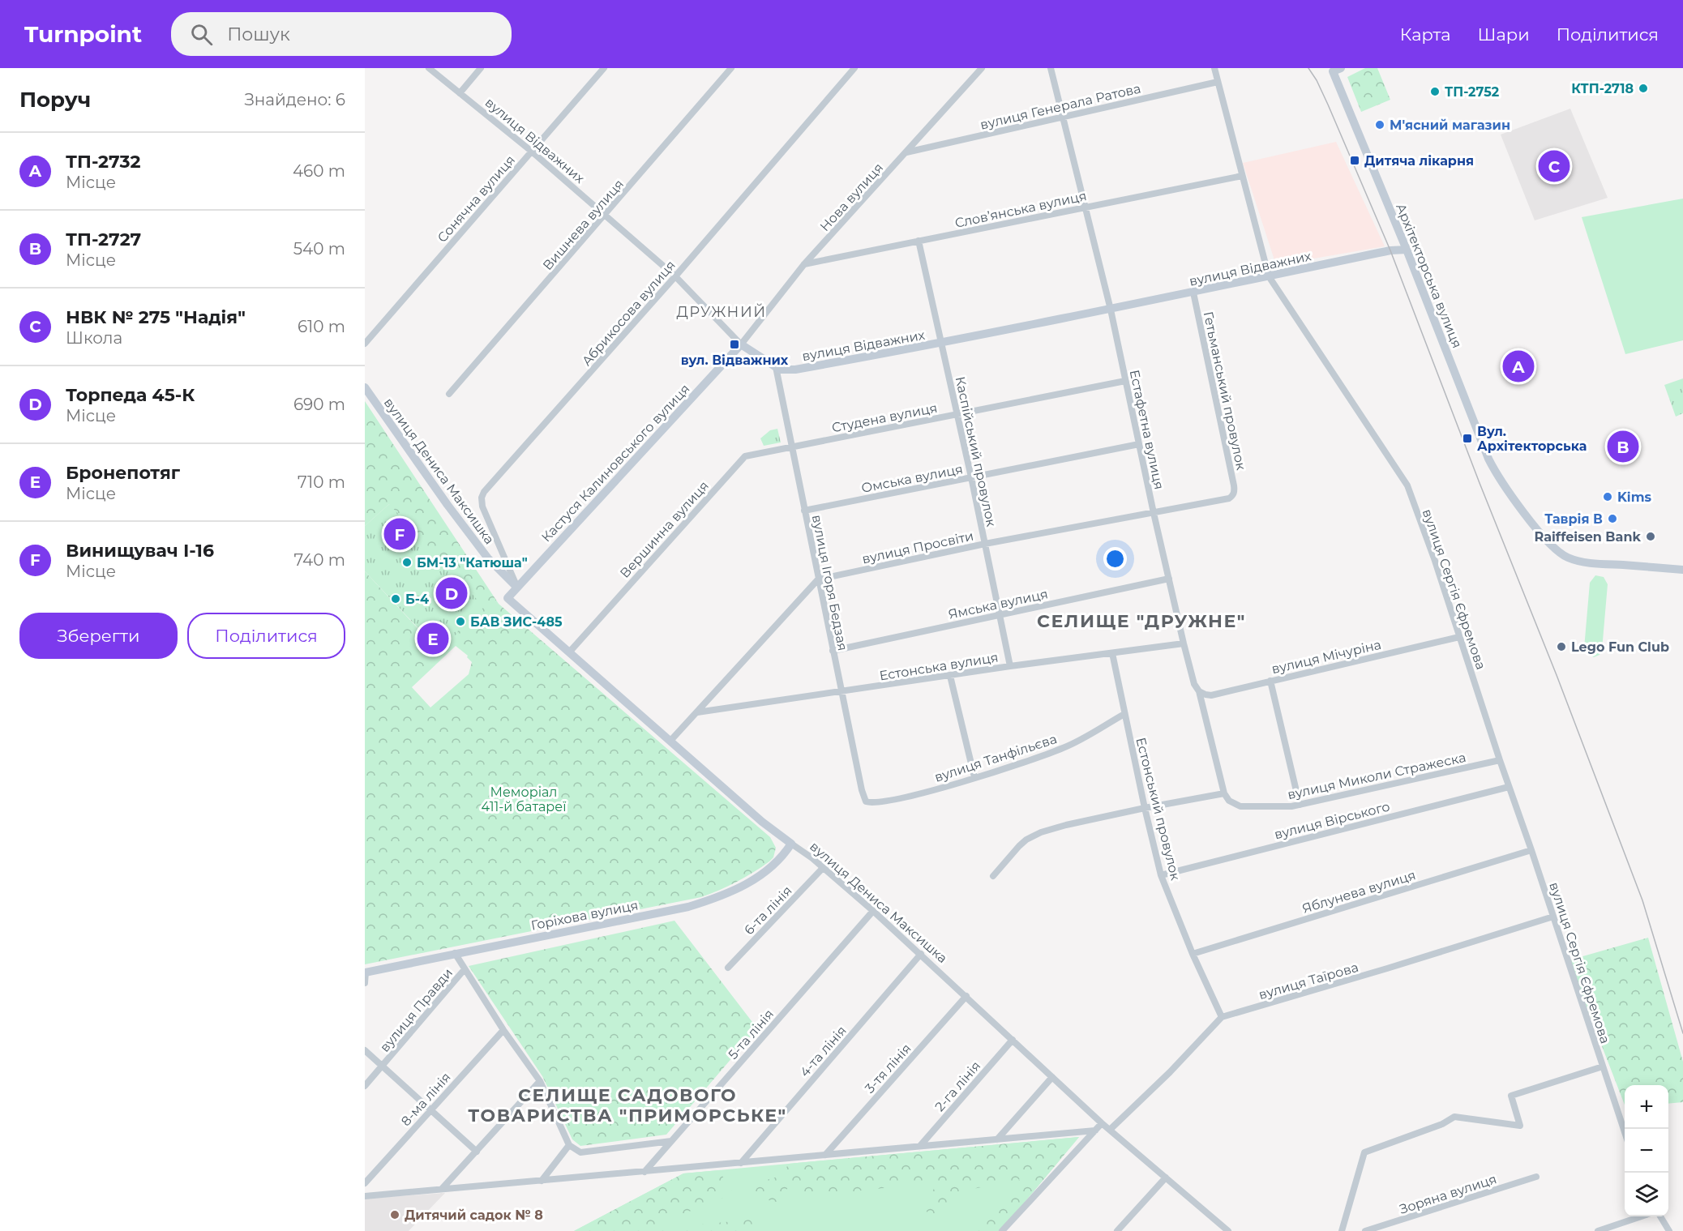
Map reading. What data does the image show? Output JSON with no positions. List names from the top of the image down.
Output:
{
  "streets": {
    "street": [
      "вулиця Генерала Ратова",
      "вулиця Відважних",
      "Нова вулиця",
      "Сонячна вулиця",
      "Словʼянська вулиця",
      "Вишнева вулиця",
      "Архітекторська вулиця",
      "Абрикосова вулиця",
      "Гетьманський провулок",
      "Студена вулиця",
      "Естафетна вулиця",
      "Каспійський провулок",
      "Кастуся Калиновського вулиця",
      "вулиця Дениса Максишка",
      "Омська вулиця",
      "Вершинна вулиця",
      "вулиця Просвіти",
      "вулиця Ігоря Бедзая",
      "вулиця Сергія Єфремова",
      "Ямська вулиця",
      "вулиця Мічуріна",
      "Естонська вулиця",
      "вулиця Танфільєва",
      "вулиця Миколи Стражеска",
      "Естонський провулок",
      "вулиця Вірського",
      "Яблунева вулиця",
      "6-та лінія",
      "Горіхова вулиця",
      "вулиця Таїрова",
      "вулиця Правди",
      "5-та лінія",
      "4-та лінія",
      "3-тя лінія",
      "2-га лінія",
      "8-ма лінія",
      "Зоряна вулиця"
    ]
  },
  "crossings": [
    ["вулиця Генерала Ратова", "Нова вулиця"],
    ["вулиця Генерала Ратова", "Естафетна вулиця"],
    ["вулиця Генерала Ратова", "вулиця Сергія Єфремова"],
    ["вулиця Відважних", "Нова вулиця"],
    ["вулиця Відважних", "Сонячна вулиця"],
    ["вулиця Відважних", "Вишнева вулиця"],
    ["вулиця Відважних", "Архітекторська вулиця"],
    ["вулиця Відважних", "Абрикосова вулиця"],
    ["вулиця Відважних", "Гетьманський провулок"],
    ["вулиця Відважних", "Естафетна вулиця"],
    ["вулиця Відважних", "Каспійський провулок"],
    ["вулиця Відважних", "Кастуся Калиновського вулиця"],
    ["вулиця Відважних", "вулиця Ігоря Бедзая"],
    ["вулиця Відважних", "вулиця Сергія Єфремова"],
    ["Нова вулиця", "Словʼянська вулиця"],
    ["Нова вулиця", "Кастуся Калиновського вулиця"],
    ["Словʼянська вулиця", "Естафетна вулиця"],
    ["Словʼянська вулиця", "Каспійський провулок"],
    ["Словʼянська вулиця", "вулиця Сергія Єфремова"],
    ["Абрикосова вулиця", "Кастуся Калиновського вулиця"],
    ["Абрикосова вулиця", "вулиця Дениса Максишка"],
    ["Гетьманський провулок", "вулиця Просвіти"],
    ["Студена вулиця", "Естафетна вулиця"],
    ["Студена вулиця", "Каспійський провулок"],
    ["Студена вулиця", "Вершинна вулиця"],
    ["Студена вулиця", "вулиця Ігоря Бедзая"],
    ["Естафетна вулиця", "Омська вулиця"],
    ["Естафетна вулиця", "вулиця Просвіти"],
    ["Естафетна вулиця", "Ямська вулиця"],
    ["Естафетна вулиця", "вулиця Мічуріна"],
    ["Естафетна вулиця", "Естонська вулиця"],
    ["Естафетна вулиця", "вулиця Миколи Стражеска"],
    ["Каспійський провулок", "Омська вулиця"],
    ["Каспійський провулок", "вулиця Просвіти"],
    ["Каспійський провулок", "Ямська вулиця"],
    ["Каспійський провулок", "Естонська вулиця"],
    ["Кастуся Калиновського вулиця", "вулиця Дениса Максишка"],
    ["вулиця Дениса Максишка", "Вершинна вулиця"],
    ["вулиця Дениса Максишка", "6-та лінія"],
    ["вулиця Дениса Максишка", "Горіхова вулиця"],
    ["вулиця Дениса Максишка", "5-та лінія"],
    ["вулиця Дениса Максишка", "4-та лінія"],
    ["вулиця Дениса Максишка", "3-тя лінія"],
    ["вулиця Дениса Максишка", "2-га лінія"],
    ["Омська вулиця", "вулиця Ігоря Бедзая"],
    ["Вершинна вулиця", "вулиця Ігоря Бедзая"],
    ["вулиця Просвіти", "вулиця Ігоря Бедзая"],
    ["вулиця Ігоря Бедзая", "Ямська вулиця"],
    ["вулиця Ігоря Бедзая", "Естонська вулиця"],
    ["вулиця Ігоря Бедзая", "вулиця Танфільєва"],
    ["вулиця Сергія Єфремова", "вулиця Мічуріна"],
    ["вулиця Сергія Єфремова", "вулиця Миколи Стражеска"],
    ["вулиця Сергія Єфремова", "вулиця Вірського"],
    ["вулиця Сергія Єфремова", "Яблунева вулиця"],
    ["вулиця Сергія Єфремова", "вулиця Таїрова"],
    ["Естонська вулиця", "Естонський провулок"],
    ["вулиця Танфільєва", "Естонський провулок"],
    ["Естонський провулок", "вулиця Вірського"],
    ["Естонський провулок", "Яблунева вулиця"],
    ["Естонський провулок", "вулиця Таїрова"]
  ],
  "districts": ["ДРУЖНИЙ", "СЕЛИЩЕ \"ДРУЖНЕ\"", "СЕЛИЩЕ САДОВОГО ТОВАРИСТВА \"ПРИМОРСЬКЕ\""],
  "parks": ["Меморіал 411-й батареї"],
  "places": {
    "other": [
      "КТП-2718",
      "ТП-2752",
      "М'ясний магазин",
      "Kims",
      "Таврія В",
      "Raiffeisen Bank",
      "БМ-13 \"Катюша\"",
      "Б-4",
      "БАВ ЗИС-485",
      "Lego Fun Club",
      "Дитячий садок № 8"
    ],
    "transit": ["Дитяча лікарня", "вул. Відважних", "Вул. Архітекторська"]
  },
  "page": {
    "header": "Turnpoint",
    "search": "Пошук",
    "nav": ["Карта", "Шари", "Поділитися"],
    "heading": ["Поруч", "Знайдено: 6"],
    "list": [
      {
        "mark": "A",
        "name": "ТП-2732",
        "note": "Місце",
        "value": "460 m"
      },
      {
        "mark": "B",
        "name": "ТП-2727",
        "note": "Місце",
        "value": "540 m"
      },
      {
        "mark": "C",
        "name": "НВК № 275 \"Надія\"",
        "note": "Школа",
        "value": "610 m"
      },
      {
        "mark": "D",
        "name": "Торпеда 45-К",
        "note": "Місце",
        "value": "690 m"
      },
      {
        "mark": "E",
        "name": "Бронепотяг",
        "note": "Місце",
        "value": "710 m"
      },
      {
        "mark": "F",
        "name": "Винищувач І-16",
        "note": "Місце",
        "value": "740 m"
      }
    ],
    "pins": [
      "C",
      "A",
      "B",
      "F",
      "D",
      "E"
    ],
    "buttons": ["Зберегти", "Поділитися"],
    "map_buttons": ["+", "−"]
  }
}
